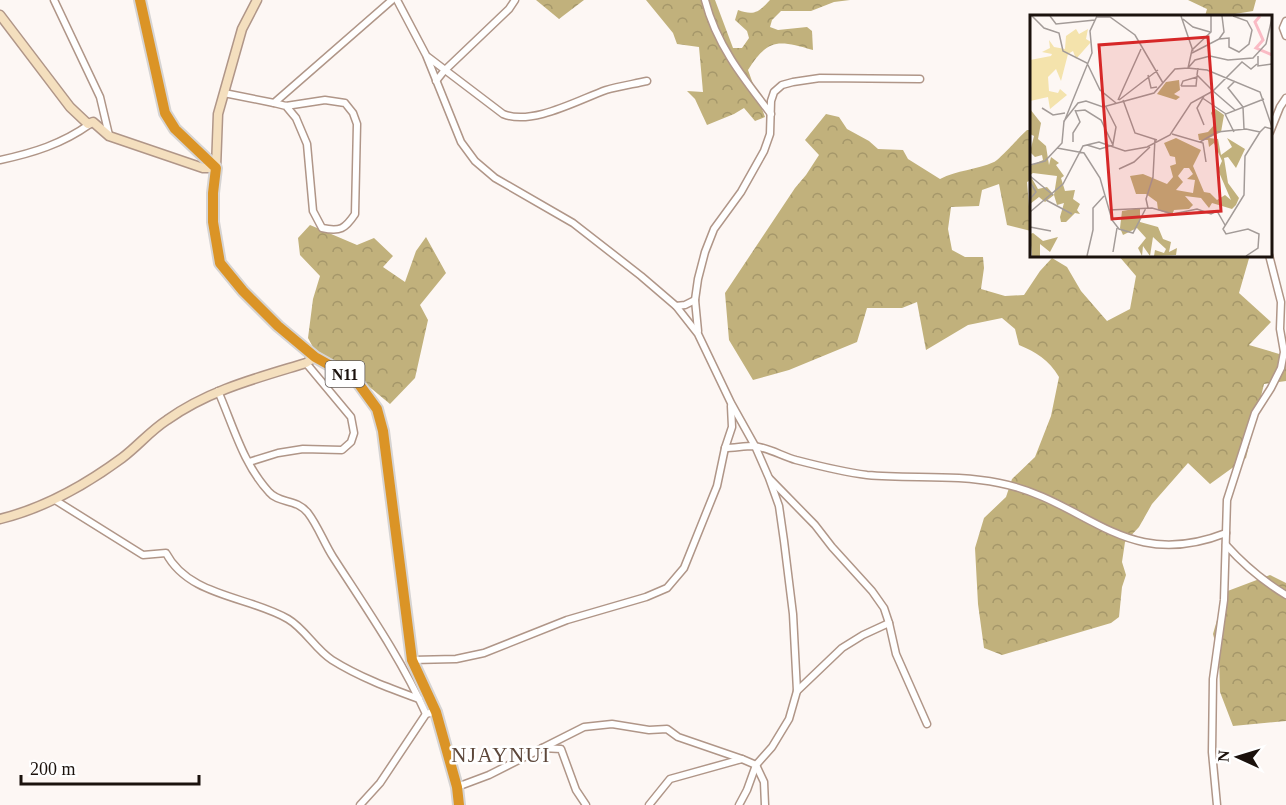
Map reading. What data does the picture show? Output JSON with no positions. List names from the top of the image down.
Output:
{
  "streets": {
    "highway": ["N11"]
  },
  "districts": ["NJAYNUI"],
  "scale_bar": "200 m",
  "north": "left"
}
